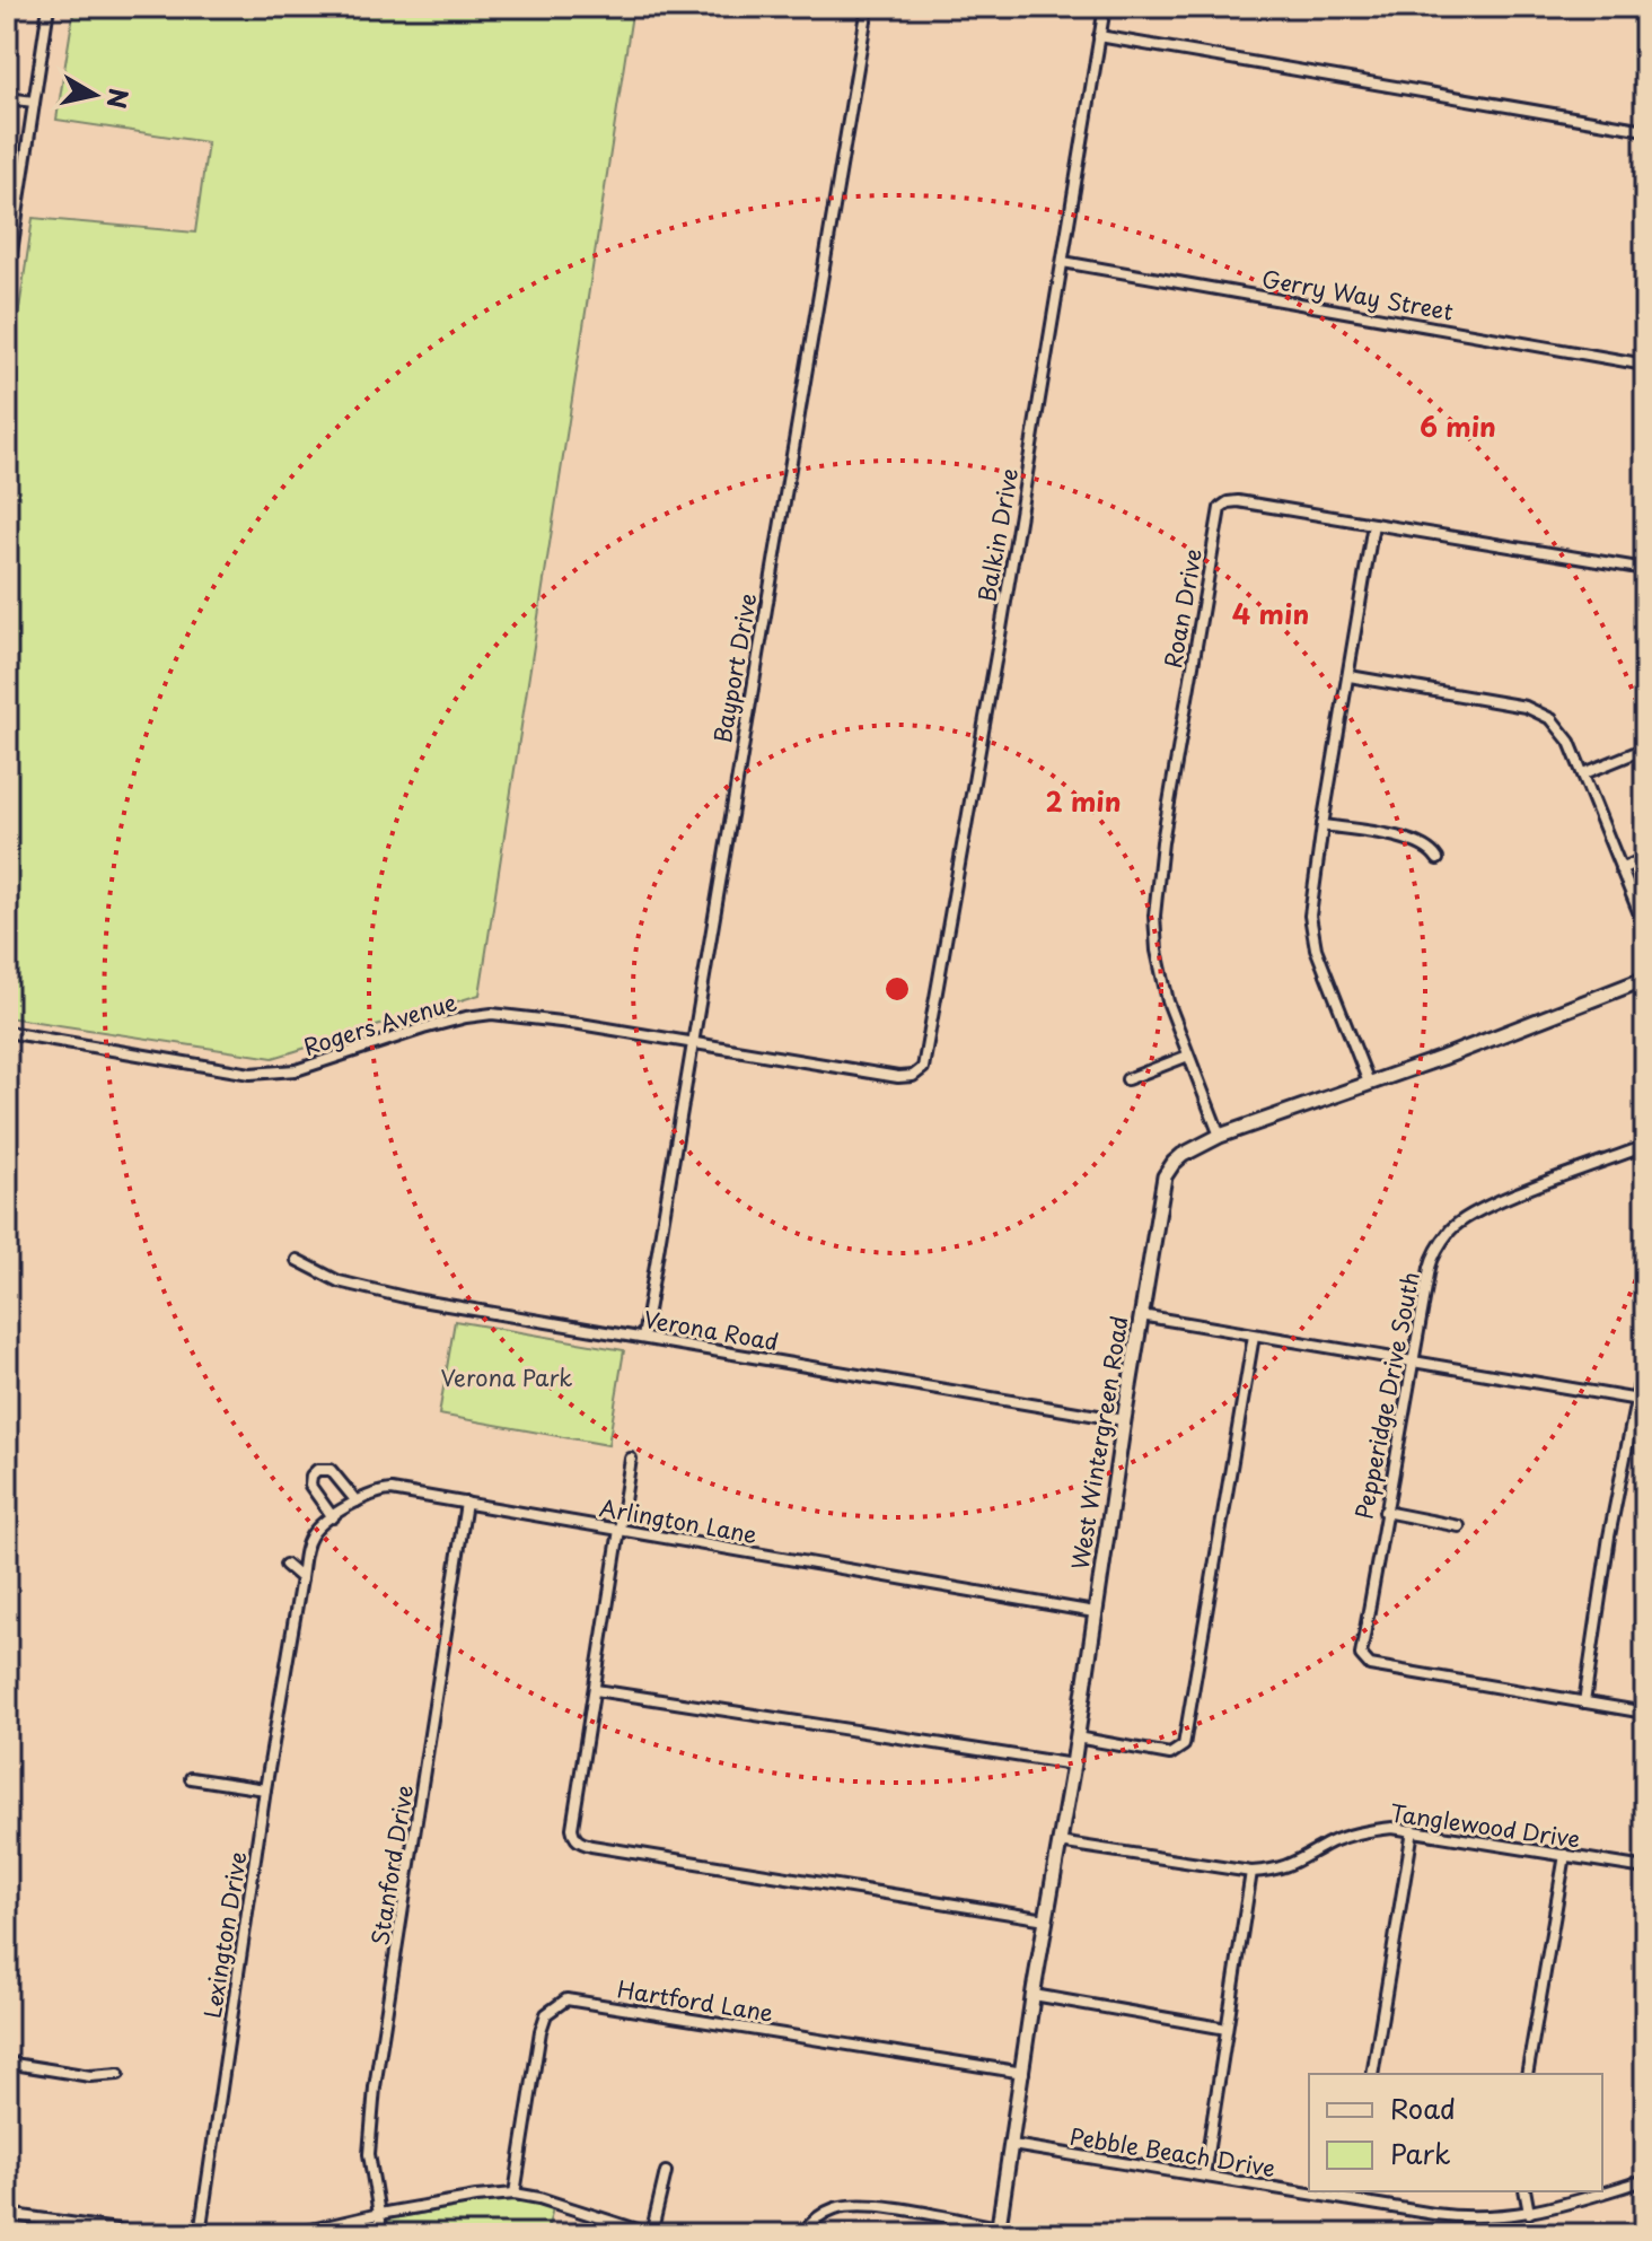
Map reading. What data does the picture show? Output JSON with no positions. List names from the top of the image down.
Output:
{
  "streets": {
    "street": [
      "Gerry Way Street",
      "Balkin Drive",
      "Roan Drive",
      "Bayport Drive",
      "Rogers Avenue",
      "Verona Road",
      "Pepperidge Drive South",
      "West Wintergreen Road",
      "Arlington Lane",
      "Tanglewood Drive",
      "Stanford Drive",
      "Lexington Drive",
      "Hartford Lane",
      "Pebble Beach Drive"
    ]
  },
  "crossings": [
    ["Gerry Way Street", "Balkin Drive"],
    ["Balkin Drive", "Rogers Avenue"],
    ["Roan Drive", "West Wintergreen Road"],
    ["Bayport Drive", "Rogers Avenue"],
    ["Bayport Drive", "Verona Road"],
    ["Verona Road", "West Wintergreen Road"],
    ["West Wintergreen Road", "Arlington Lane"],
    ["West Wintergreen Road", "Tanglewood Drive"],
    ["West Wintergreen Road", "Hartford Lane"],
    ["West Wintergreen Road", "Pebble Beach Drive"],
    ["Arlington Lane", "Stanford Drive"],
    ["Arlington Lane", "Lexington Drive"]
  ],
  "parks": ["Verona Park"],
  "legend": ["Road", "Park"],
  "north": "right",
  "rings": ["6 min", "4 min", "2 min"]
}
